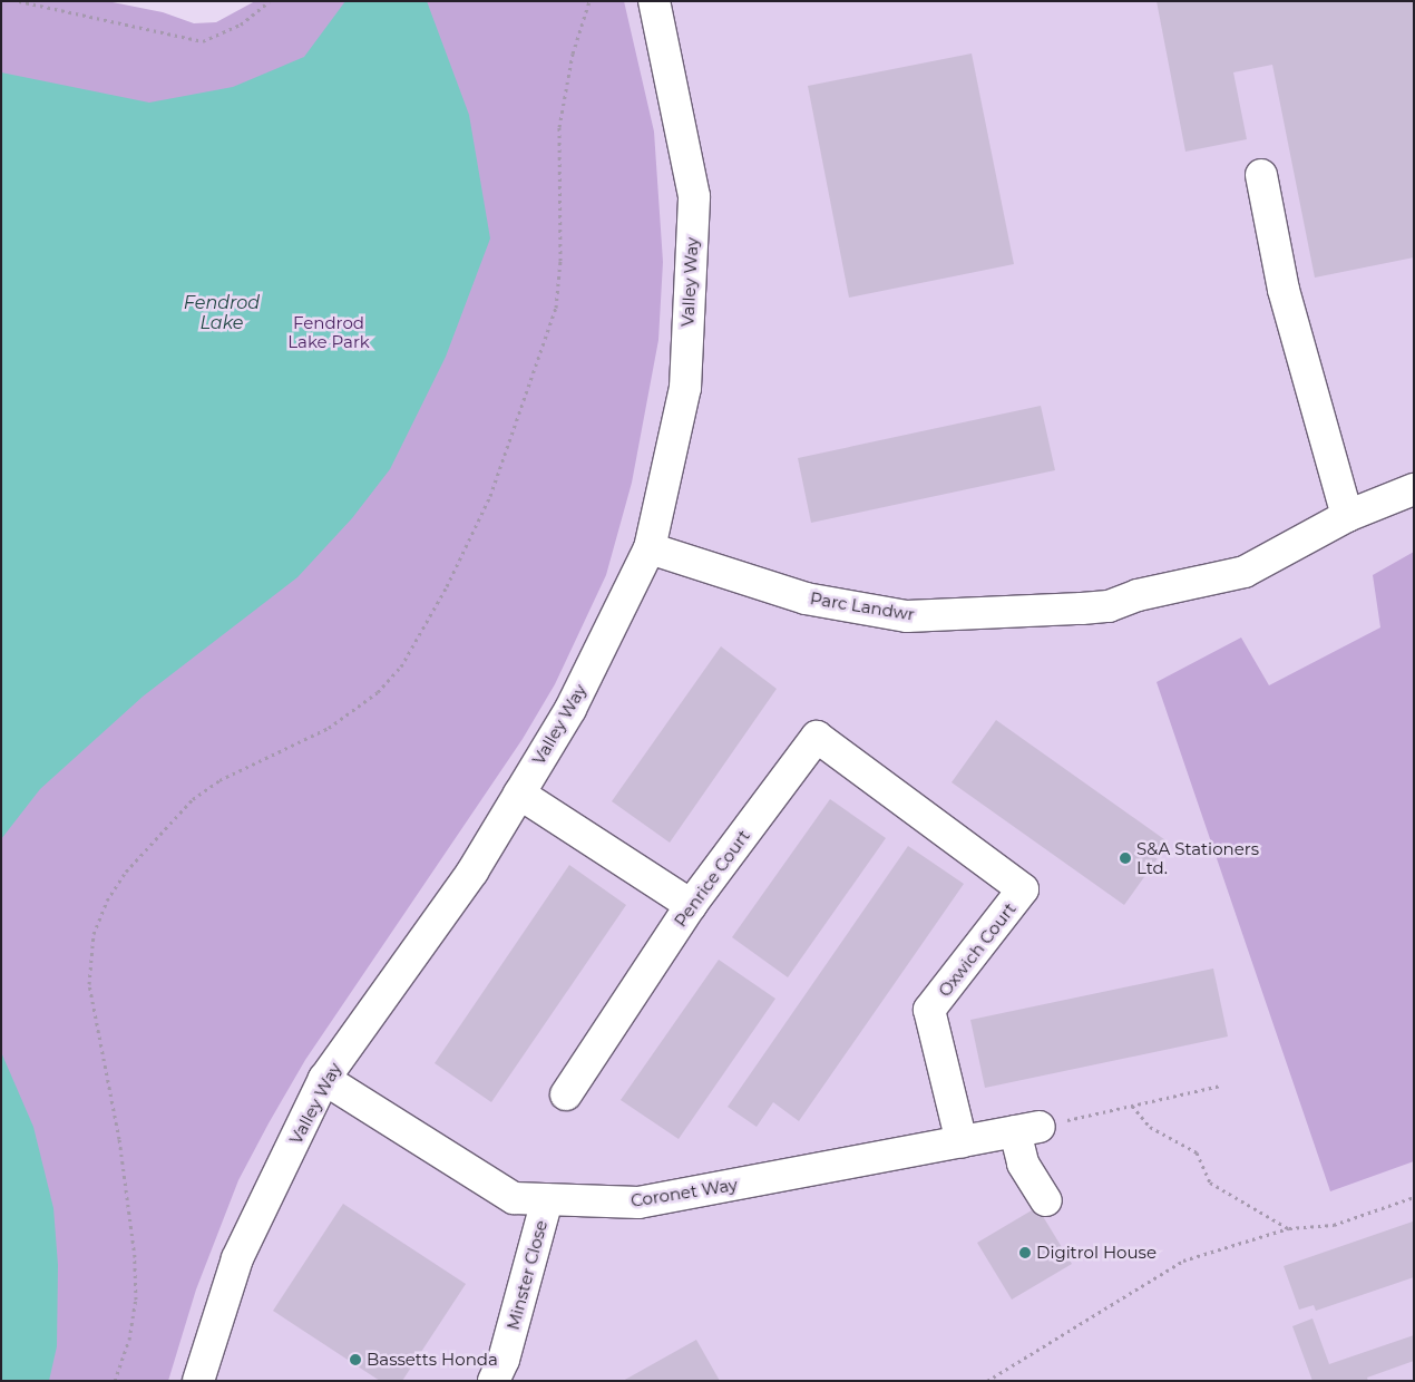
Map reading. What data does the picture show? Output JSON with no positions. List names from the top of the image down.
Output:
{
  "streets": {
    "street": [
      "Valley Way",
      "Parc Landwr",
      "Penrice Court",
      "Oxwich Court",
      "Coronet Way",
      "Minster Close"
    ]
  },
  "crossings": [
    ["Valley Way", "Parc Landwr"],
    ["Valley Way", "Coronet Way"],
    ["Penrice Court", "Oxwich Court"],
    ["Oxwich Court", "Coronet Way"],
    ["Coronet Way", "Minster Close"]
  ],
  "water": ["Fendrod Lake"],
  "parks": ["Fendrod Lake Park"],
  "places": ["S&A Stationers Ltd.", "Digitrol House", "Bassetts Honda"]
}
